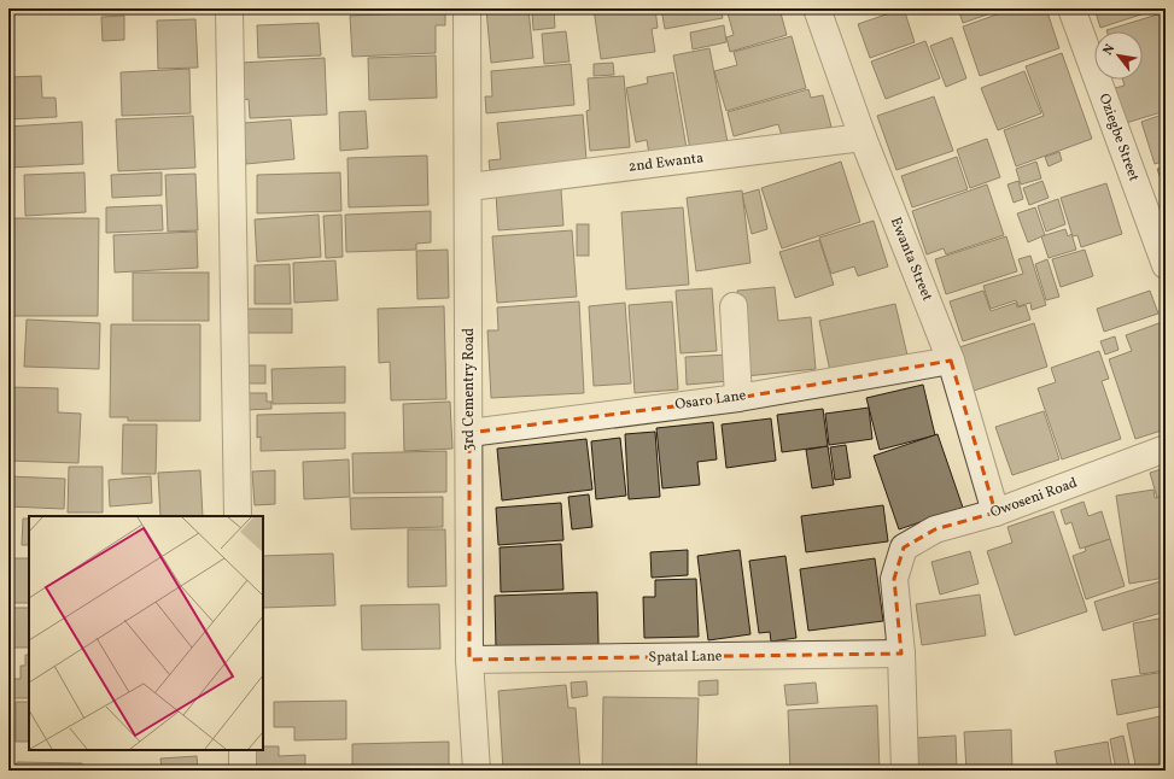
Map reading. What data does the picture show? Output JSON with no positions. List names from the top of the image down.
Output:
{
  "streets": {
    "street": [
      "Oziegbe Street",
      "2nd Ewanta",
      "Ewanta Street",
      "3rd Cementry Road",
      "Osaro Lane",
      "Owoseni Road",
      "Spatal Lane"
    ]
  },
  "crossings": [
    ["2nd Ewanta", "Ewanta Street"],
    ["2nd Ewanta", "3rd Cementry Road"],
    ["Ewanta Street", "Osaro Lane"],
    ["Ewanta Street", "Owoseni Road"],
    ["3rd Cementry Road", "Osaro Lane"],
    ["3rd Cementry Road", "Spatal Lane"],
    ["Owoseni Road", "Spatal Lane"]
  ],
  "north": "top left"
}
